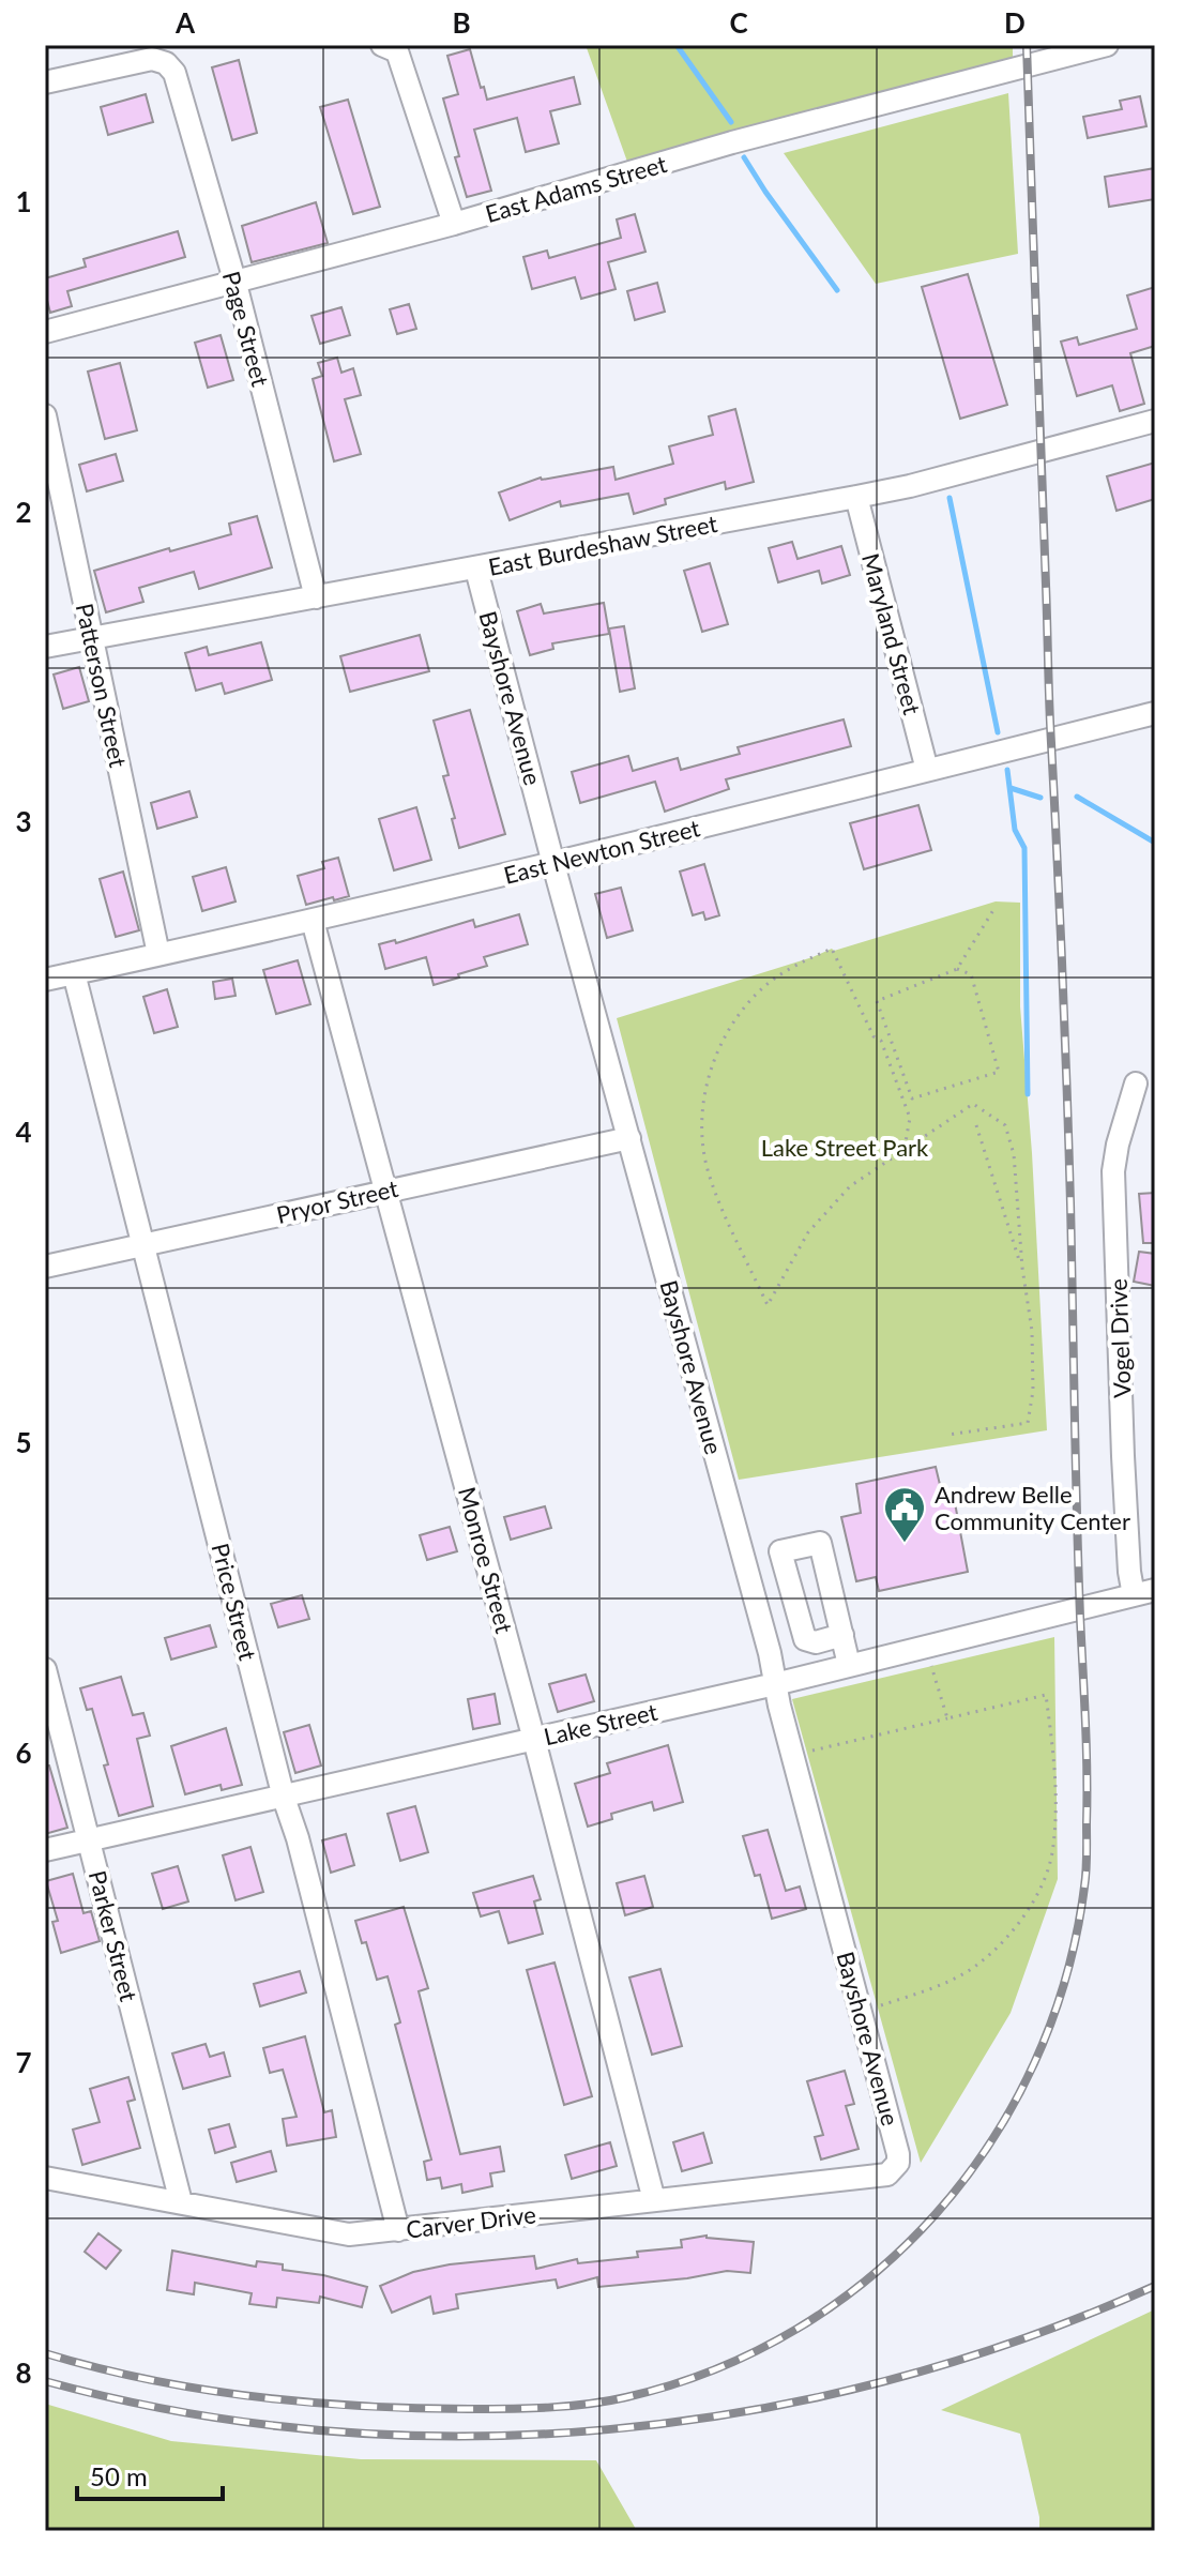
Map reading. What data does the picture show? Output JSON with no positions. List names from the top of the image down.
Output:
{
  "streets": {
    "street": [
      "East Adams Street",
      "Page Street",
      "East Burdeshaw Street",
      "Maryland Street",
      "Patterson Street",
      "Bayshore Avenue",
      "East Newton Street",
      "Pryor Street",
      "Vogel Drive",
      "Monroe Street",
      "Price Street",
      "Lake Street",
      "Parker Street",
      "Carver Drive"
    ]
  },
  "crossings": [
    ["East Adams Street", "Page Street"],
    ["Page Street", "East Burdeshaw Street"],
    ["East Burdeshaw Street", "Maryland Street"],
    ["East Burdeshaw Street", "Patterson Street"],
    ["East Burdeshaw Street", "Bayshore Avenue"],
    ["Maryland Street", "East Newton Street"],
    ["Patterson Street", "East Newton Street"],
    ["Bayshore Avenue", "East Newton Street"],
    ["Bayshore Avenue", "Pryor Street"],
    ["Bayshore Avenue", "Lake Street"],
    ["Bayshore Avenue", "Carver Drive"],
    ["East Newton Street", "Monroe Street"],
    ["East Newton Street", "Price Street"],
    ["Pryor Street", "Monroe Street"],
    ["Pryor Street", "Price Street"],
    ["Vogel Drive", "Lake Street"],
    ["Monroe Street", "Lake Street"],
    ["Monroe Street", "Carver Drive"],
    ["Price Street", "Lake Street"],
    ["Price Street", "Carver Drive"],
    ["Lake Street", "Parker Street"],
    ["Parker Street", "Carver Drive"]
  ],
  "parks": ["Lake Street Park"],
  "places": {
    "public building": ["Andrew Belle Community Center"]
  },
  "scale_bar": "50 m",
  "grid": {
    "columns": [
      "A",
      "B",
      "C",
      "D"
    ],
    "rows": [
      "1",
      "2",
      "3",
      "4",
      "5",
      "6",
      "7",
      "8"
    ]
  }
}
